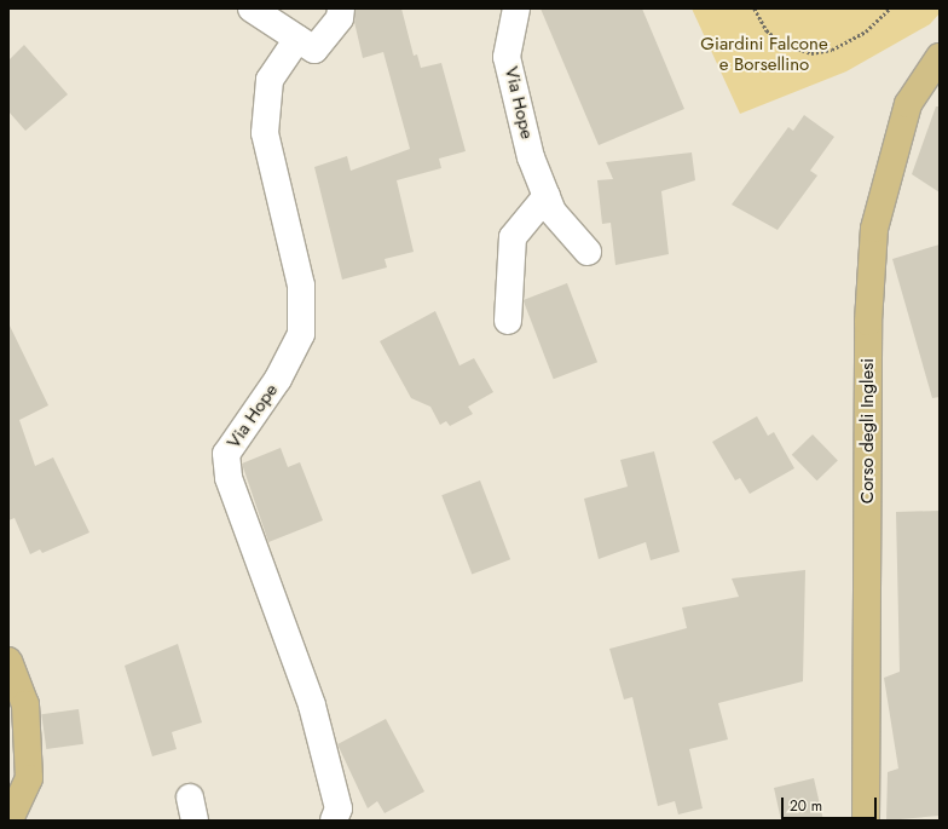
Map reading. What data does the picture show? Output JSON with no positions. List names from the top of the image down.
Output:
{
  "streets": {
    "main road": ["Corso degli Inglesi"],
    "street": ["Via Hope"]
  },
  "parks": ["Giardini Falcone e Borsellino"],
  "scale_bar": "20 m"
}
